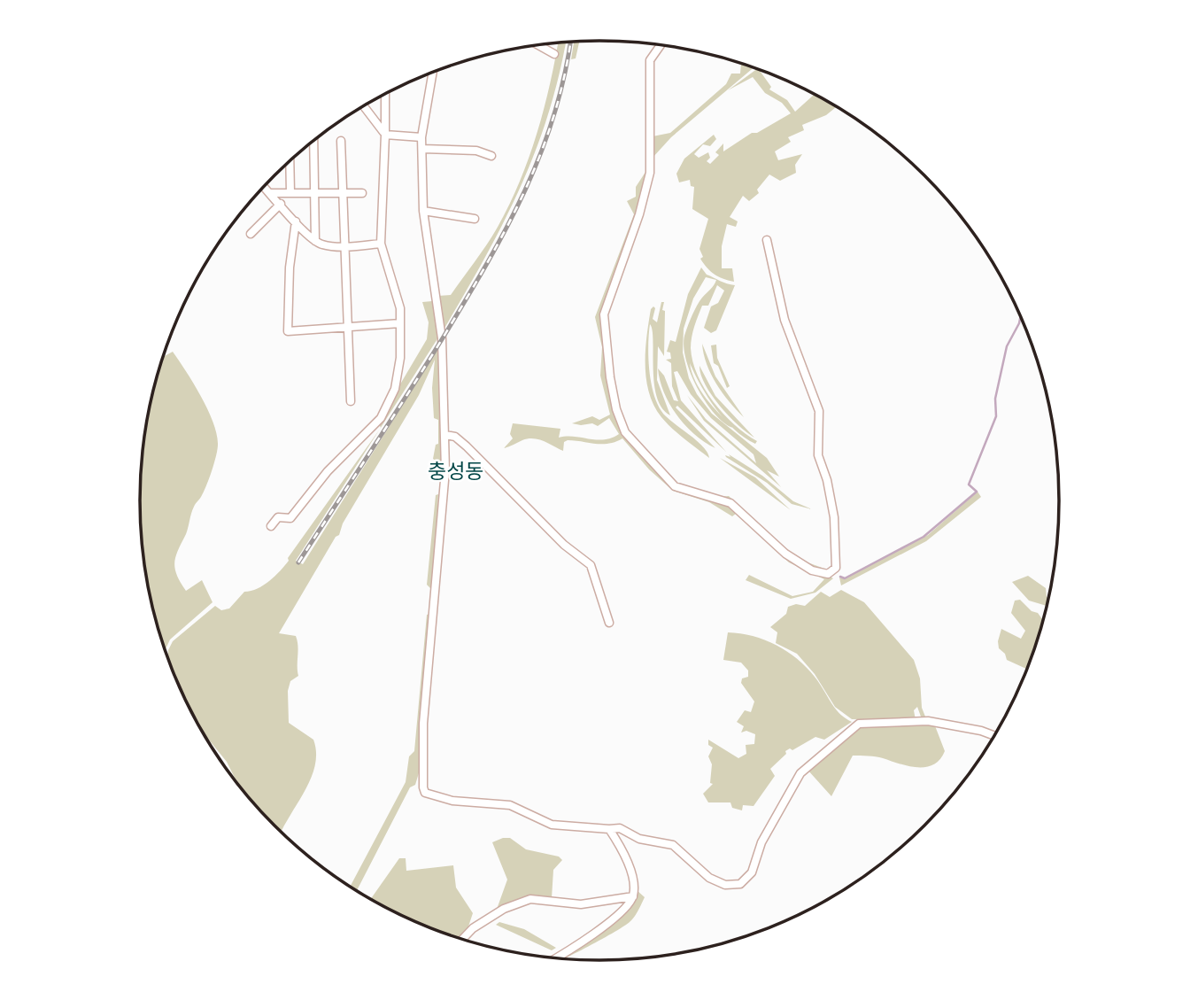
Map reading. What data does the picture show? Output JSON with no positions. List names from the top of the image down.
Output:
{
  "districts": ["충성동"]
}
